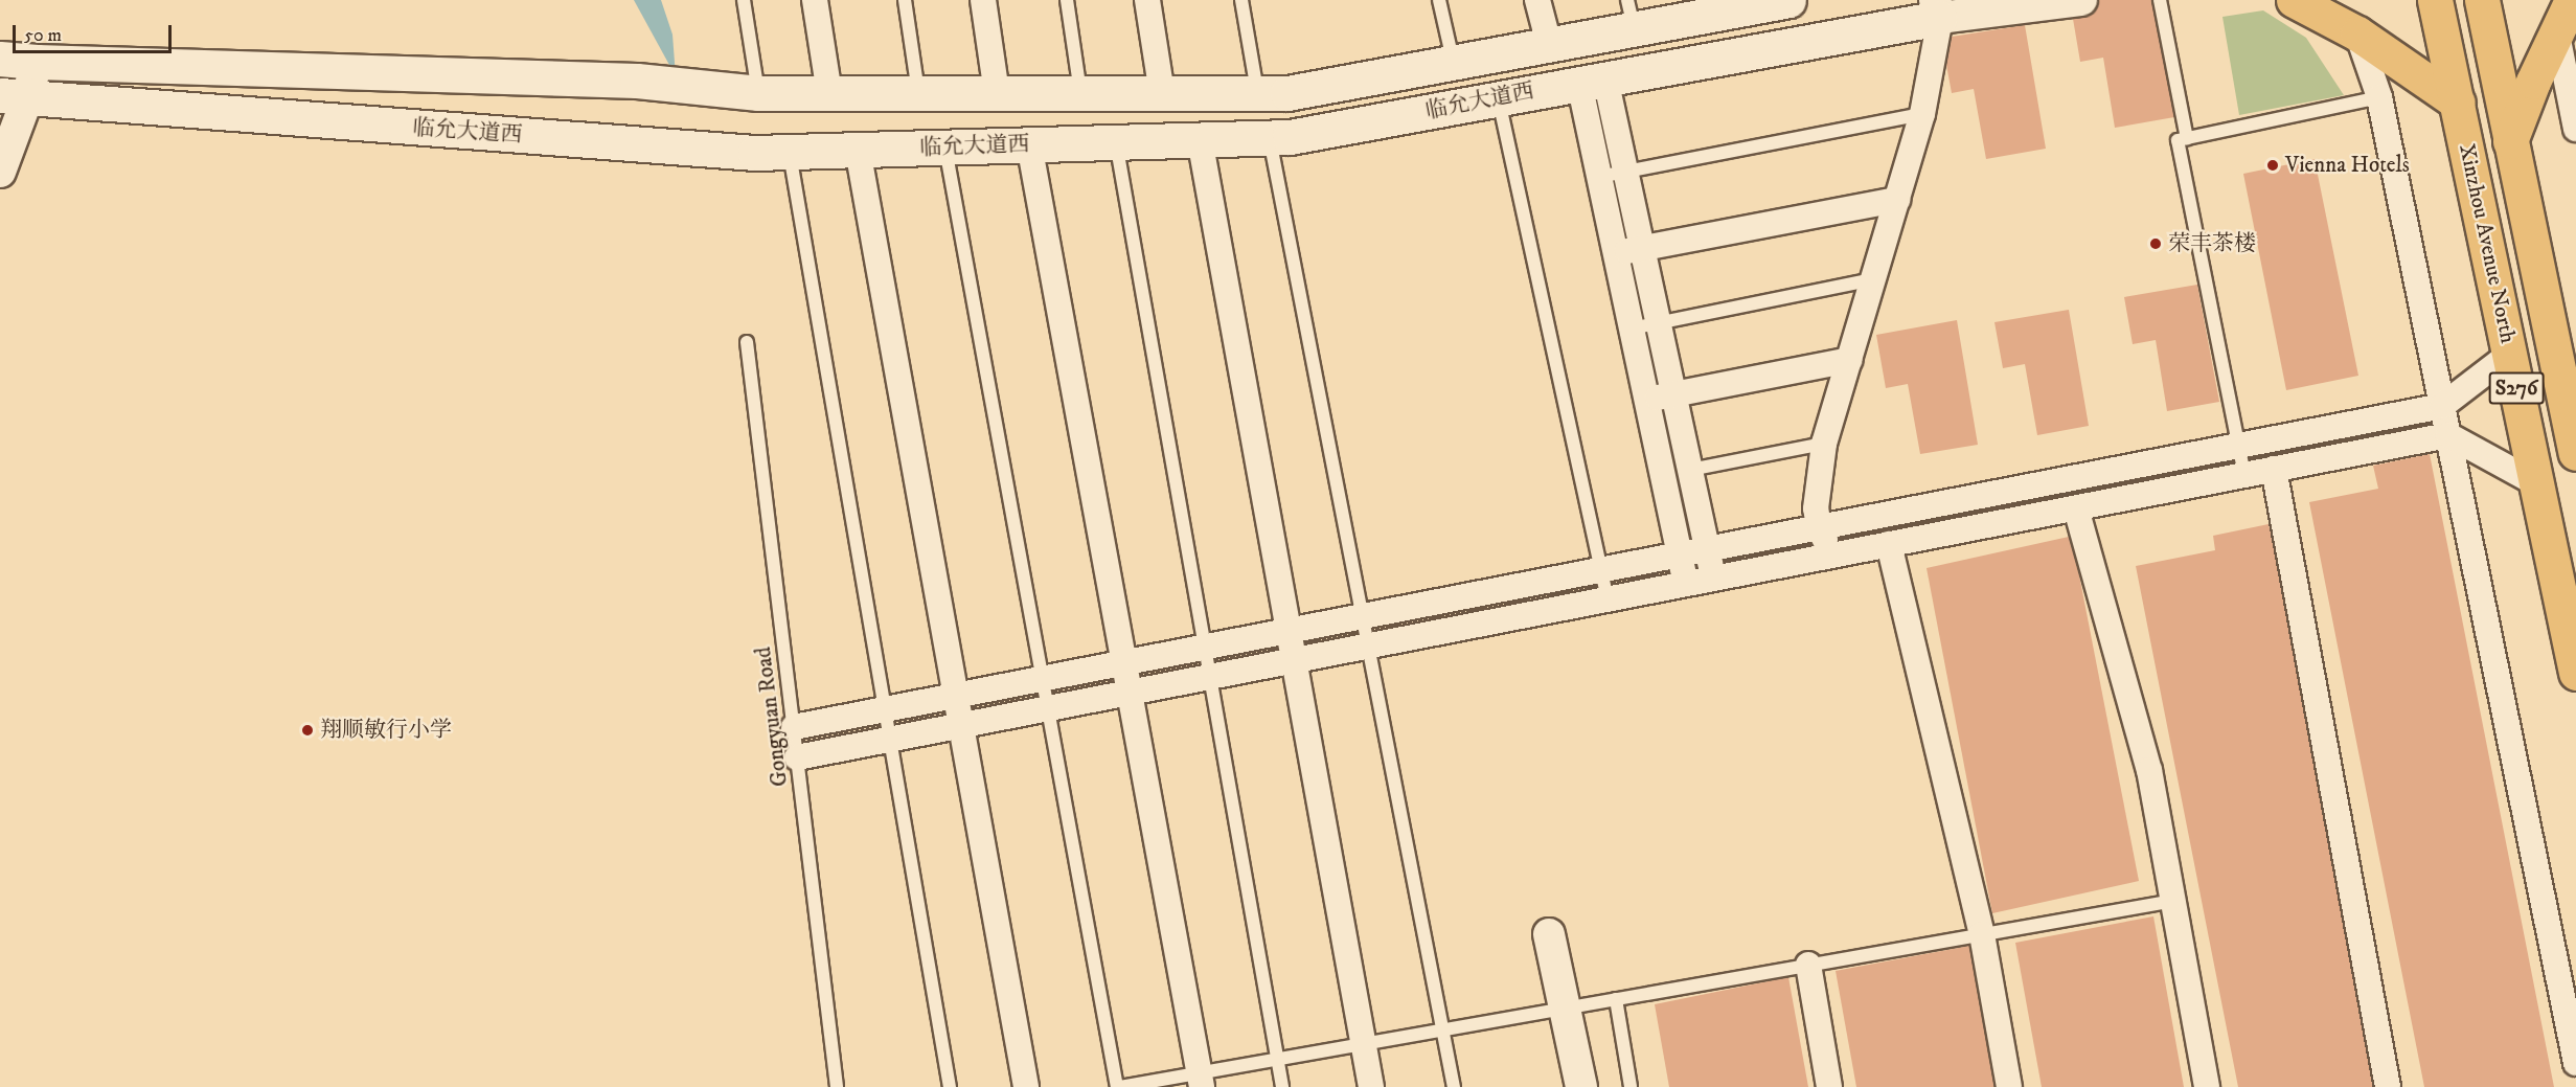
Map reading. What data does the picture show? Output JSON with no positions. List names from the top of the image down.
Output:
{
  "streets": {
    "main road": ["临允大道西", "Xinzhou Avenue North", "S276"],
    "lane": ["Gongyuan Road"]
  },
  "places": ["Vienna Hotels", "荣丰茶楼", "翔顺敏行小学"],
  "scale_bar": "50 m"
}
